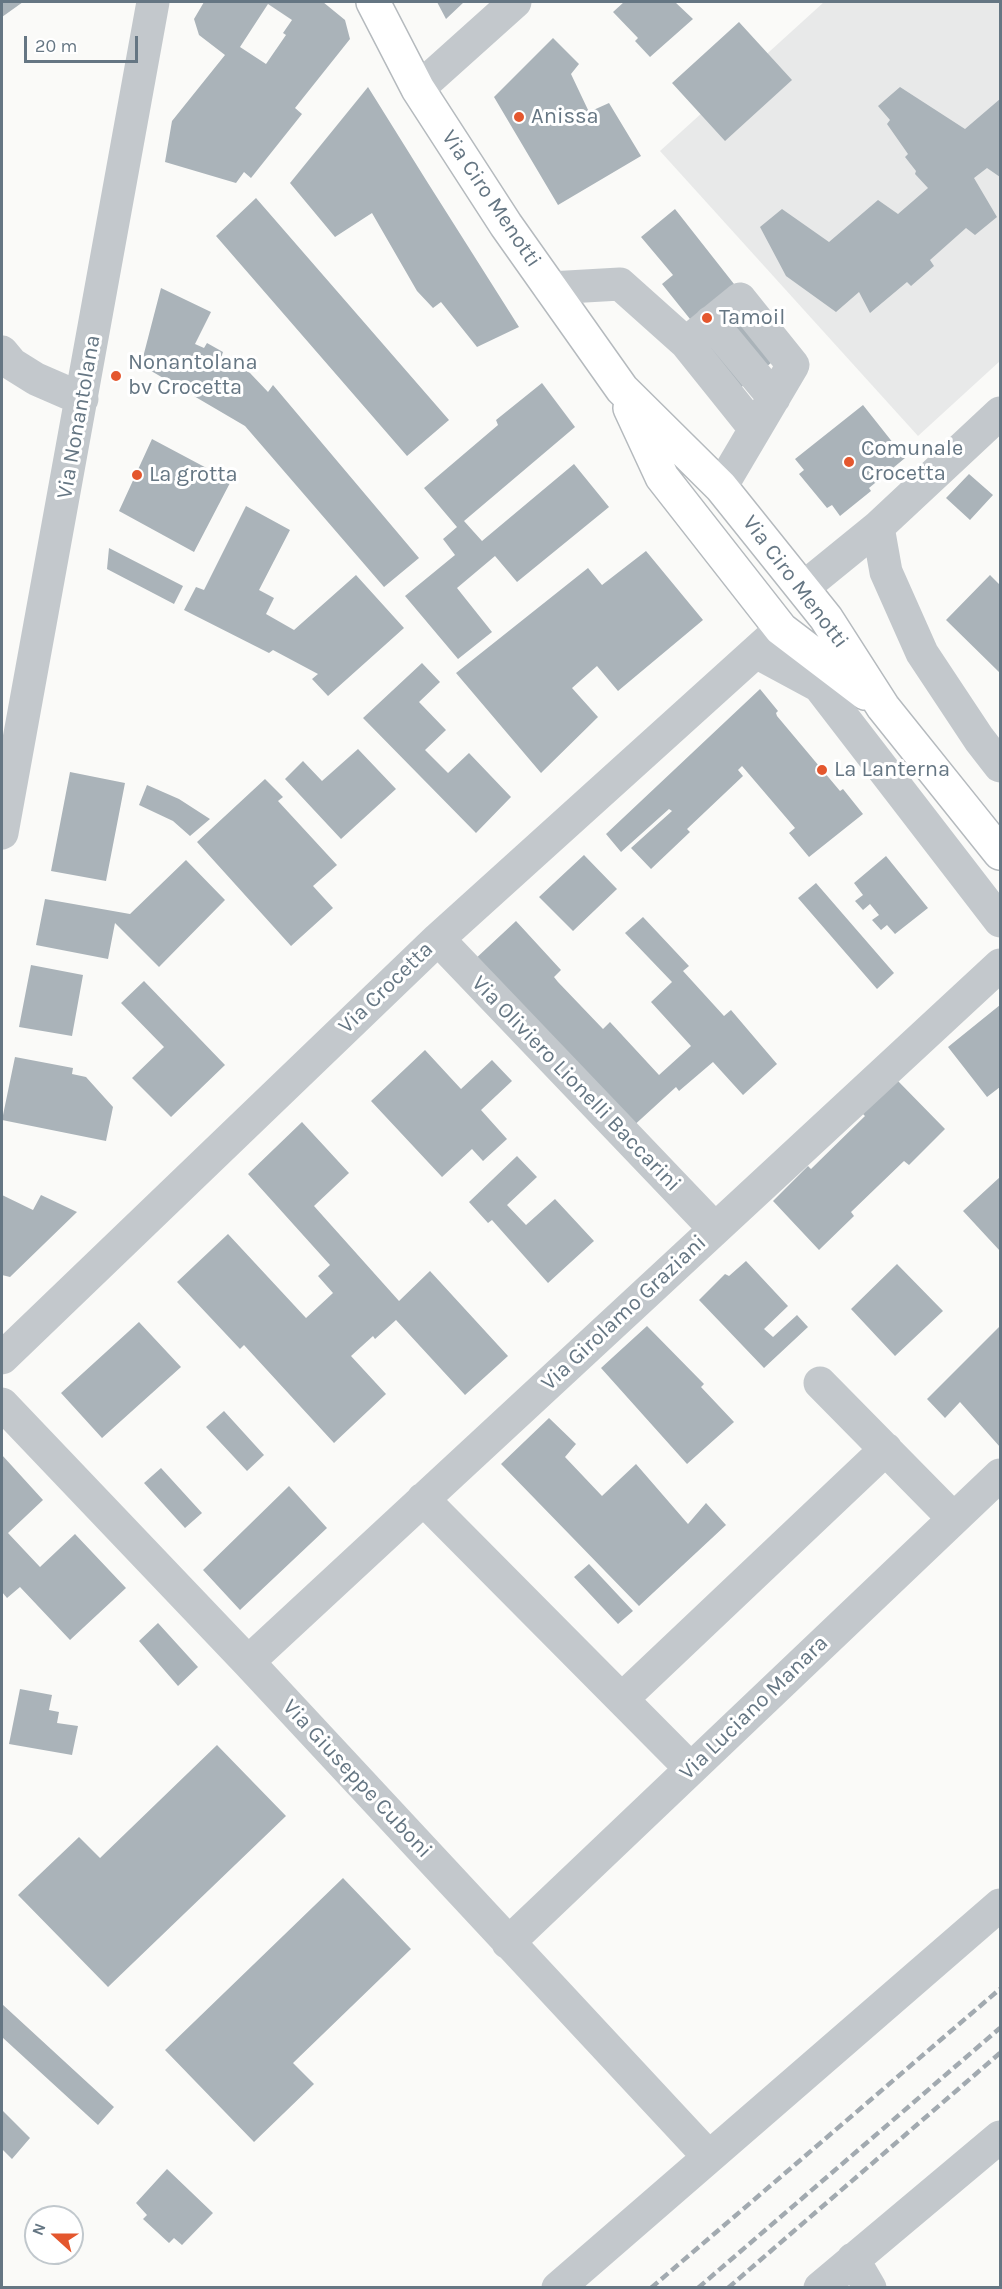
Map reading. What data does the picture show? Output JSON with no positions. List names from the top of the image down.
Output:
{
  "streets": {
    "main road": ["Via Ciro Menotti"],
    "street": [
      "Via Nonantolana",
      "Via Crocetta",
      "Via Oliviero Lionelli Baccarini",
      "Via Girolamo Graziani",
      "Via Luciano Manara",
      "Via Giuseppe Cuboni"
    ]
  },
  "crossings": [
    ["Via Ciro Menotti", "Via Crocetta"],
    ["Via Crocetta", "Via Oliviero Lionelli Baccarini"],
    ["Via Oliviero Lionelli Baccarini", "Via Girolamo Graziani"],
    ["Via Girolamo Graziani", "Via Giuseppe Cuboni"],
    ["Via Luciano Manara", "Via Giuseppe Cuboni"]
  ],
  "places": [
    "Anissa",
    "Tamoil",
    "Nonantolana bv Crocetta",
    "Comunale Crocetta",
    "La grotta",
    "La Lanterna"
  ],
  "scale_bar": "20 m",
  "north": "left"
}
